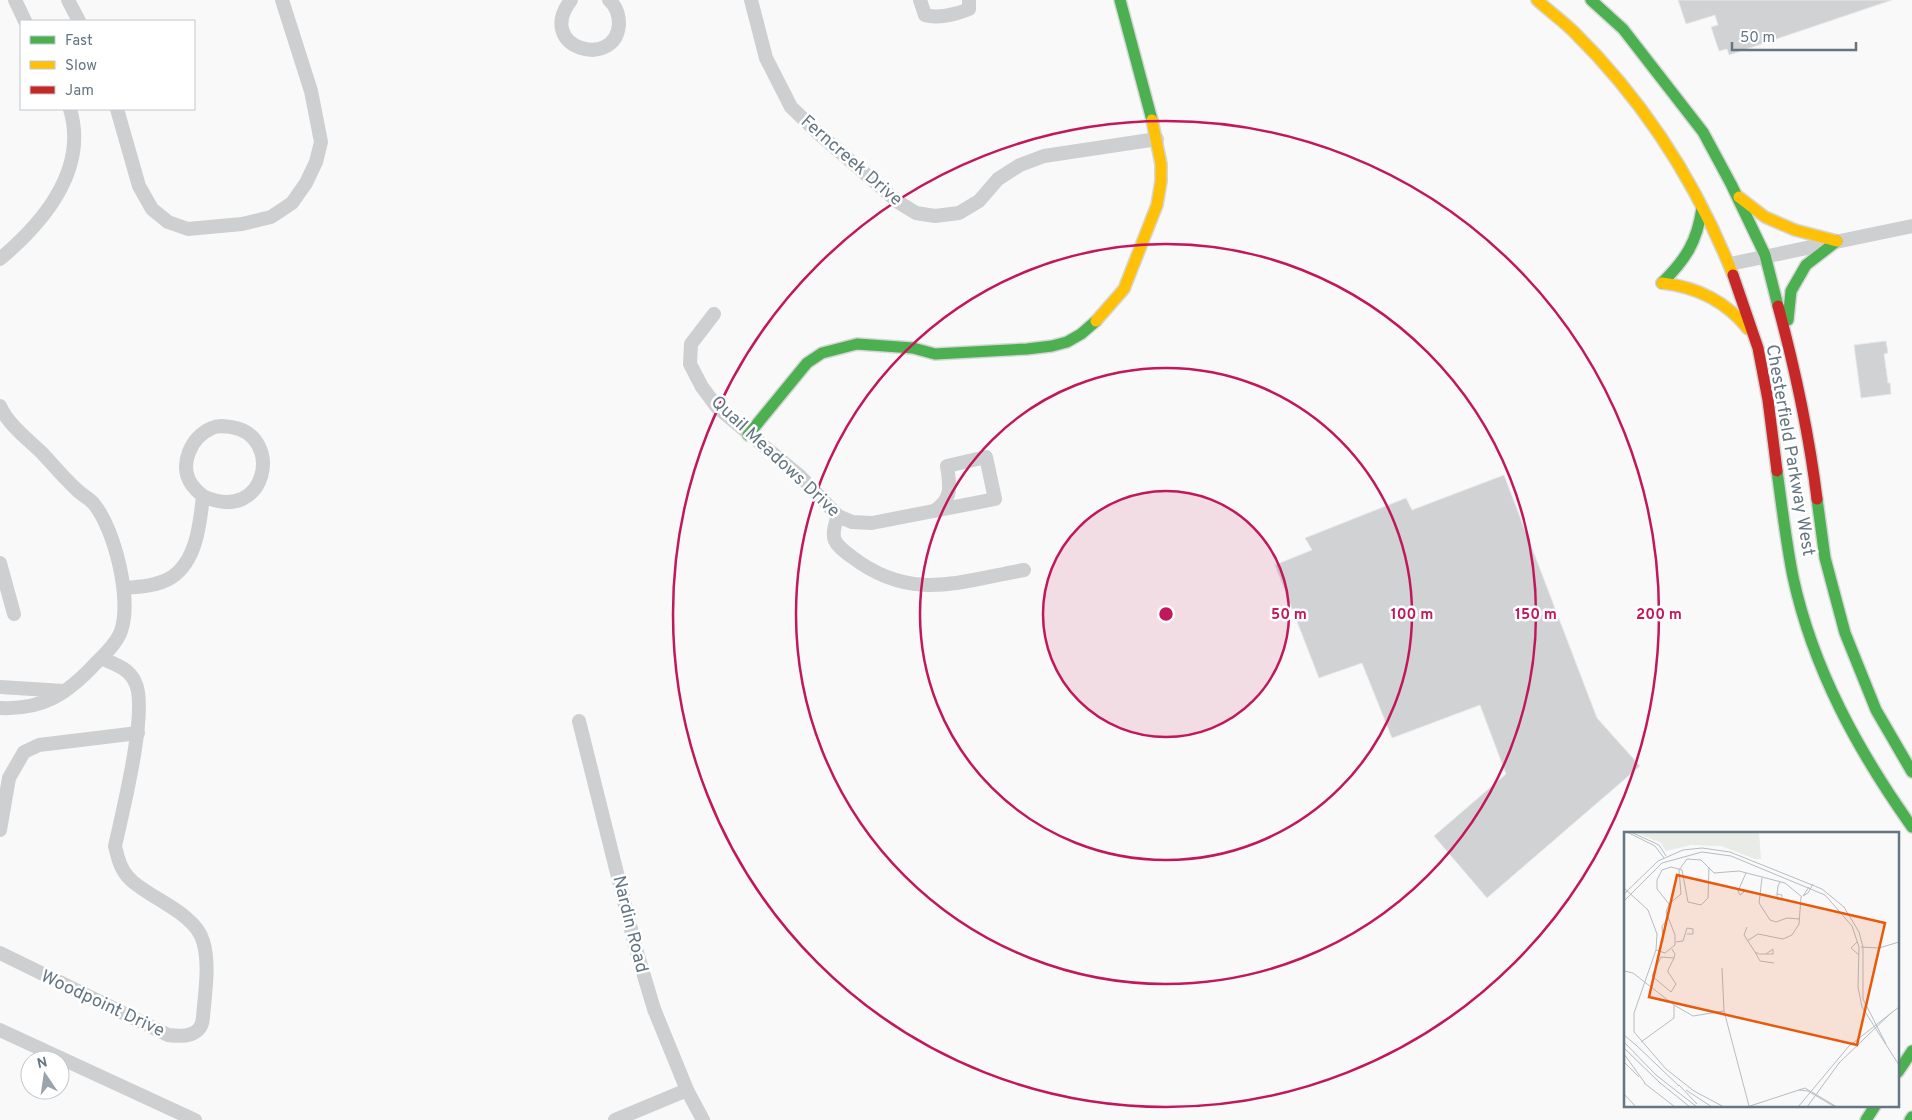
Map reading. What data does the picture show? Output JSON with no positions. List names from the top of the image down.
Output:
{
  "streets": {
    "street": [
      "Ferncreek Drive",
      "Chesterfield Parkway West",
      "Quail Meadows Drive",
      "Nardin Road",
      "Woodpoint Drive"
    ]
  },
  "legend": ["Fast", "Slow", "Jam"],
  "scale_bar": "50 m",
  "north": "top",
  "rings": [
    "50 m",
    "100 m",
    "150 m",
    "200 m"
  ]
}
